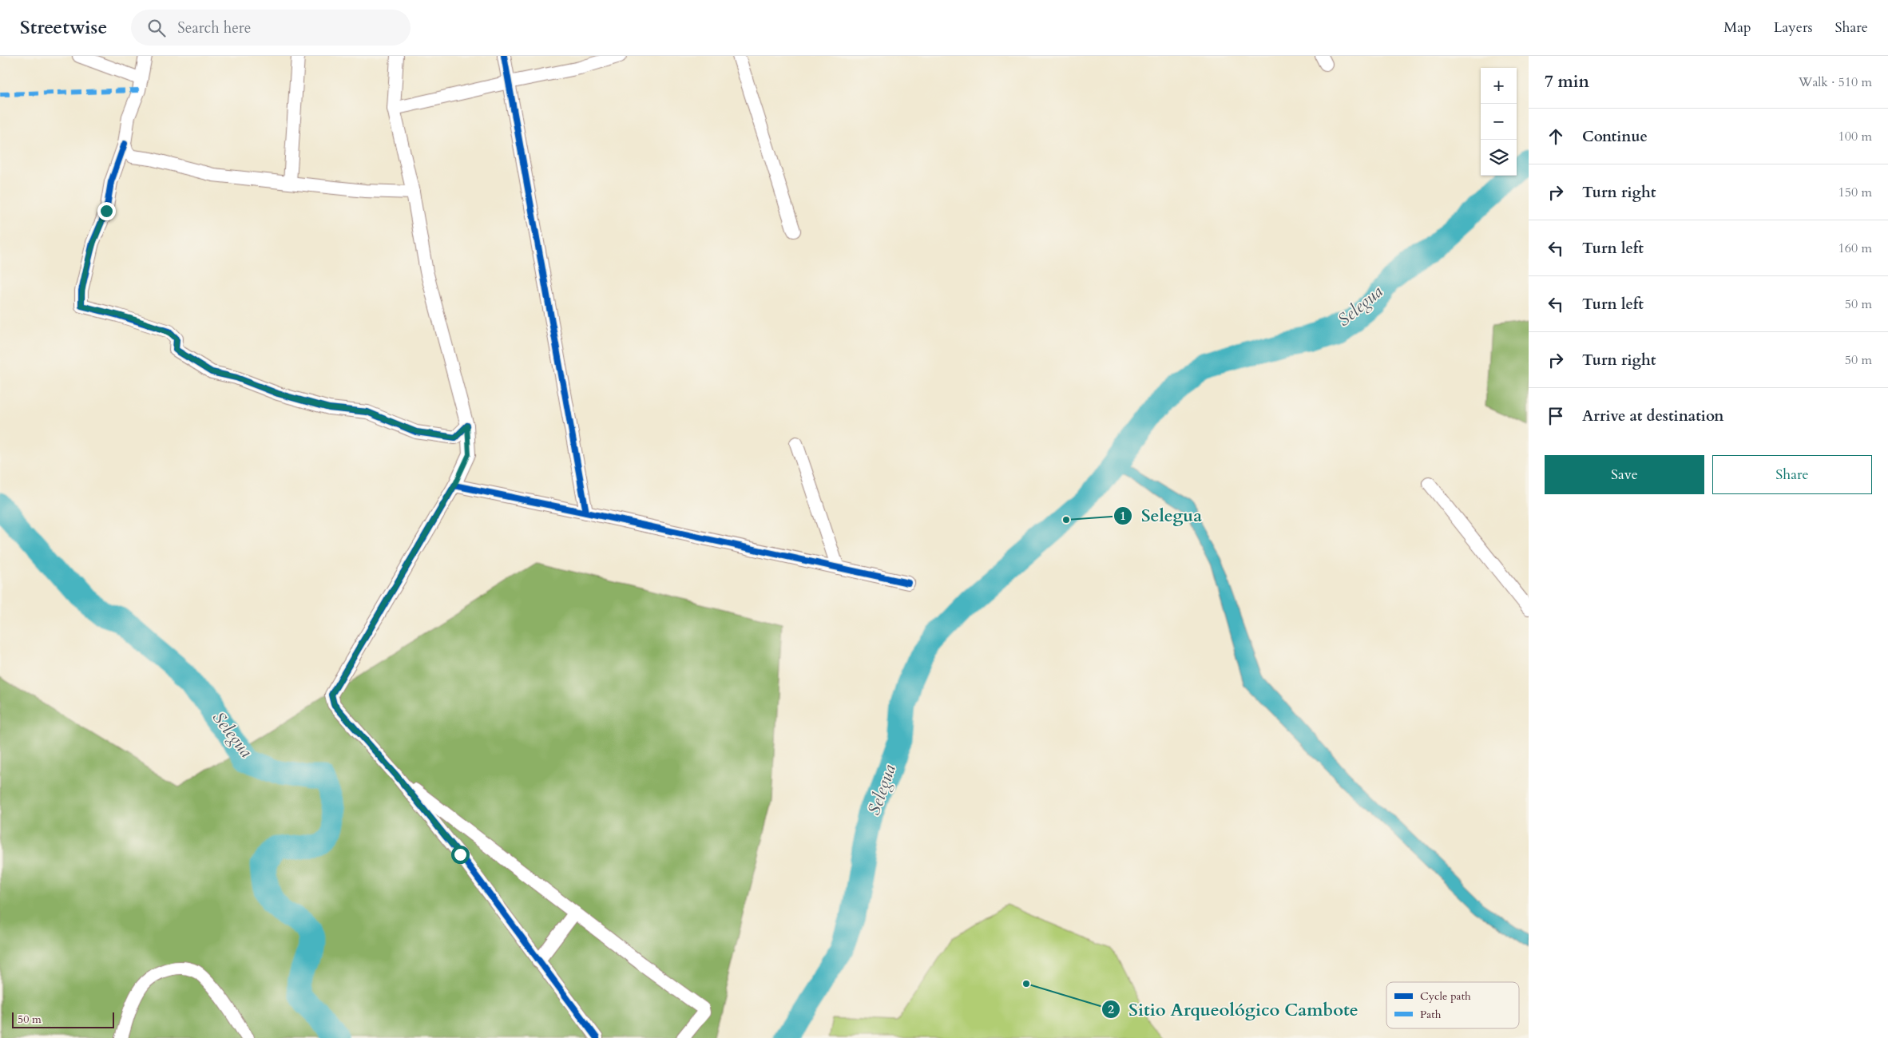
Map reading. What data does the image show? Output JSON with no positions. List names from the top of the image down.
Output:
{
  "water": ["Selegua"],
  "places": ["Selegua", "Sitio Arqueológico Cambote"],
  "legend": ["Cycle path", "Path"],
  "scale_bar": "50 m",
  "page": {
    "header": "Streetwise",
    "search": "Search here",
    "nav": ["Map", "Layers", "Share"],
    "heading": ["7 min", "Walk · 510 m"],
    "map_buttons": ["+", "−"],
    "list": [
      ["Continue", "100 m"],
      ["Turn right", "150 m"],
      ["Turn left", "160 m"],
      ["Turn left", "50 m"],
      ["Turn right", "50 m"],
      "Arrive at destination"
    ],
    "buttons": ["Save", "Share"],
    "scale": "50 m"
  }
}
